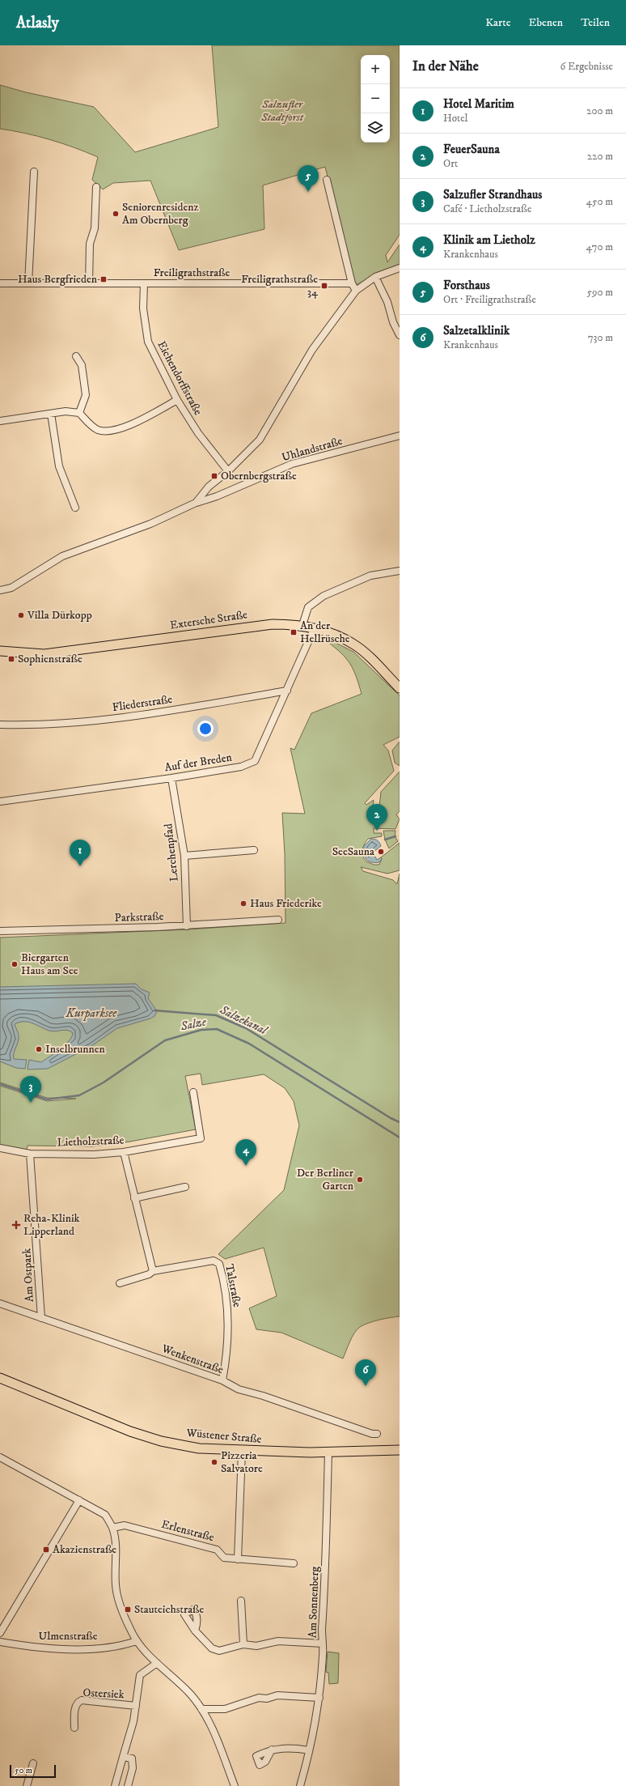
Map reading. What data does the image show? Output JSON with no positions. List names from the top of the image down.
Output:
{
  "streets": {
    "main road": ["Extersche Straße", "Wüstener Straße"],
    "street": [
      "Freiligrathstraße",
      "Eichendorffstraße",
      "Uhlandstraße",
      "Fliederstraße",
      "Auf der Breden",
      "Lerchenpfad",
      "Parkstraße",
      "Lietholzstraße",
      "Am Ostpark",
      "Talstraße",
      "Wenkenstraße",
      "Erlenstraße",
      "Am Sonnenberg",
      "Ulmenstraße",
      "Ostersiek"
    ]
  },
  "crossings": [
    ["Freiligrathstraße", "Eichendorffstraße"],
    ["Extersche Straße", "Auf der Breden"],
    ["Fliederstraße", "Auf der Breden"],
    ["Auf der Breden", "Lerchenpfad"],
    ["Lerchenpfad", "Parkstraße"],
    ["Lietholzstraße", "Am Ostpark"],
    ["Am Ostpark", "Wenkenstraße"],
    ["Talstraße", "Wenkenstraße"],
    ["Wüstener Straße", "Am Sonnenberg"]
  ],
  "water": ["Kurparksee", "Salzekanal", "Salze"],
  "parks": ["Salzufler Stadtforst"],
  "places": {
    "other": [
      "Seniorenresidenz Am Obernberg",
      "Villa Dürkopp",
      "SeeSauna",
      "Haus Friederike",
      "Biergarten Haus am See",
      "Inselbrunnen",
      "Der Berliner Garten",
      "Pizzeria Salvatore"
    ],
    "transit": [
      "Haus Bergfrieden",
      "Freiligrathstraße 34",
      "Obernbergstraße",
      "An der Hellrüsche",
      "Sophienstraße",
      "Akazienstraße",
      "Stauteichstraße"
    ],
    "health": ["Reha-Klinik Lipperland"]
  },
  "scale_bar": "50 m",
  "page": {
    "header": "Atlasly",
    "nav": ["Karte", "Ebenen", "Teilen"],
    "heading": ["In der Nähe", "6 Ergebnisse"],
    "map_buttons": ["+", "−"],
    "list": [
      {
        "mark": "1",
        "name": "Hotel Maritim",
        "note": "Hotel",
        "value": "200 m"
      },
      {
        "mark": "2",
        "name": "FeuerSauna",
        "note": "Ort",
        "value": "220 m"
      },
      {
        "mark": "3",
        "name": "Salzufler Strandhaus",
        "note": "Café · Lietholzstraße",
        "value": "450 m"
      },
      {
        "mark": "4",
        "name": "Klinik am Lietholz",
        "note": "Krankenhaus",
        "value": "470 m"
      },
      {
        "mark": "5",
        "name": "Forsthaus",
        "note": "Ort · Freiligrathstraße",
        "value": "590 m"
      },
      {
        "mark": "6",
        "name": "Salzetalklinik",
        "note": "Krankenhaus",
        "value": "730 m"
      }
    ],
    "pins": [
      "5",
      "2",
      "1",
      "3",
      "4",
      "6"
    ],
    "scale": "50 m"
  }
}
